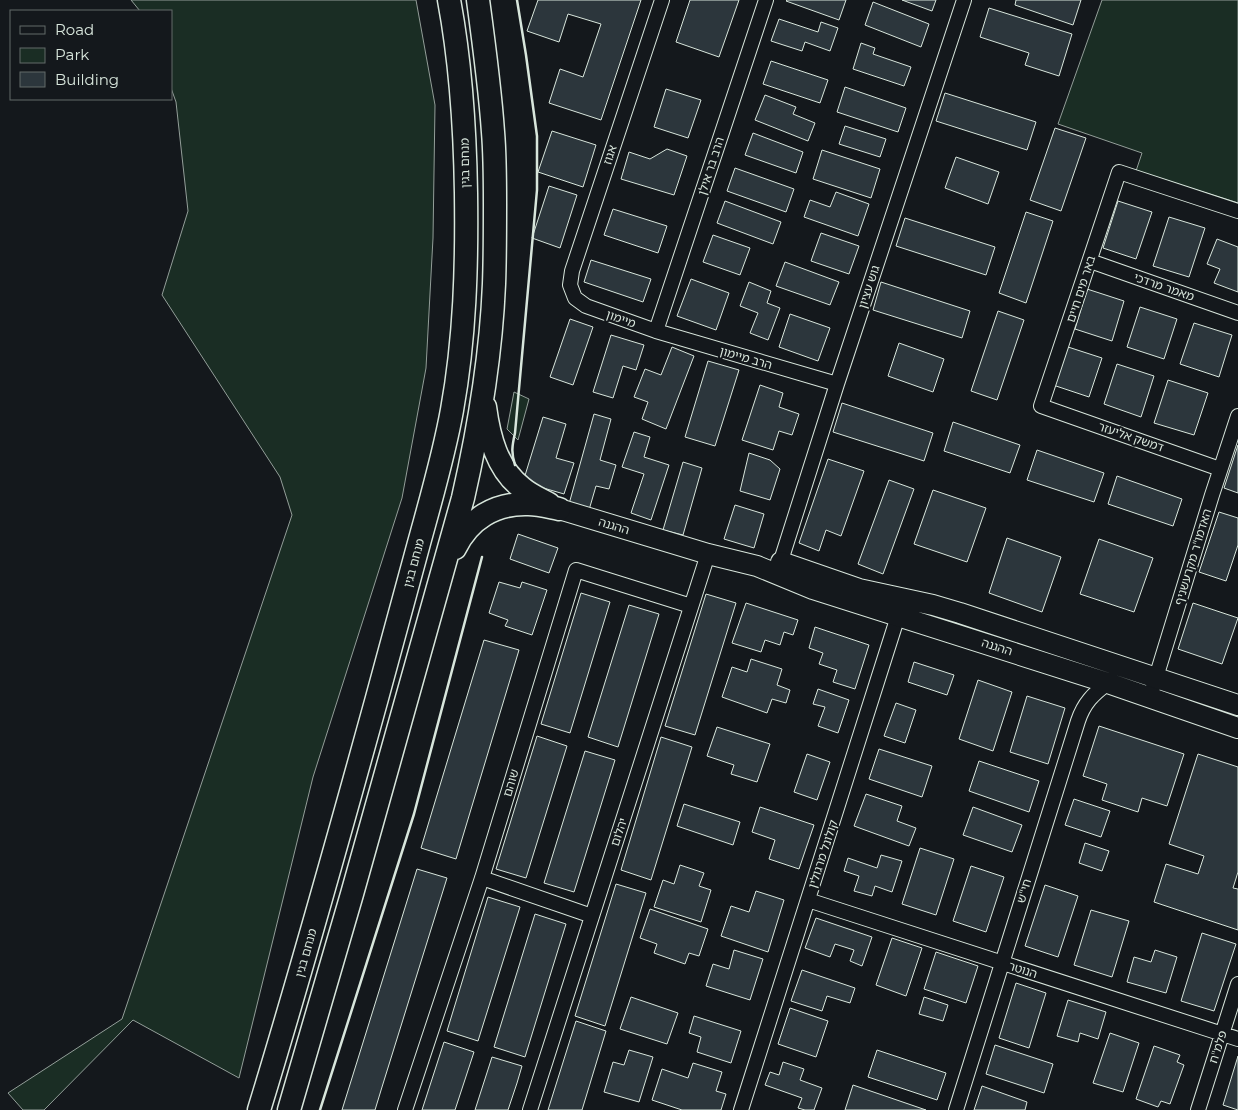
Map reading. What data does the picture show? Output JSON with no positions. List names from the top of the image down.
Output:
{
  "streets": {
    "main road": ["מנחם בגין"],
    "street": [
      "אגוז",
      "הרב בר אילן",
      "גוש עציון",
      "מאמר מרדכי",
      "באר מים חיים",
      "מיימון",
      "הרב מיימון",
      "דמשק אליעזר",
      "ההגנה",
      "האדמו\"ר מקרעשניף",
      "שוהם",
      "יהלום",
      "קולונל מרגולין",
      "חי\"ש",
      "הנוטר",
      "פלמ\"ח"
    ]
  },
  "crossings": [
    ["אגוז", "מיימון"],
    ["הרב בר אילן", "מיימון"],
    ["הרב בר אילן", "הרב מיימון"],
    ["גוש עציון", "הרב מיימון"],
    ["גוש עציון", "ההגנה"],
    ["מאמר מרדכי", "באר מים חיים"],
    ["באר מים חיים", "דמשק אליעזר"],
    ["מיימון", "הרב מיימון"],
    ["דמשק אליעזר", "האדמו\"ר מקרעשניף"],
    ["ההגנה", "האדמו\"ר מקרעשניף"],
    ["ההגנה", "יהלום"],
    ["ההגנה", "קולונל מרגולין"],
    ["ההגנה", "חי\"ש"],
    ["שוהם", "יהלום"],
    ["קולונל מרגולין", "הנוטר"],
    ["חי\"ש", "הנוטר"],
    ["הנוטר", "פלמ\"ח"]
  ],
  "legend": ["Road", "Park", "Building"]
}
